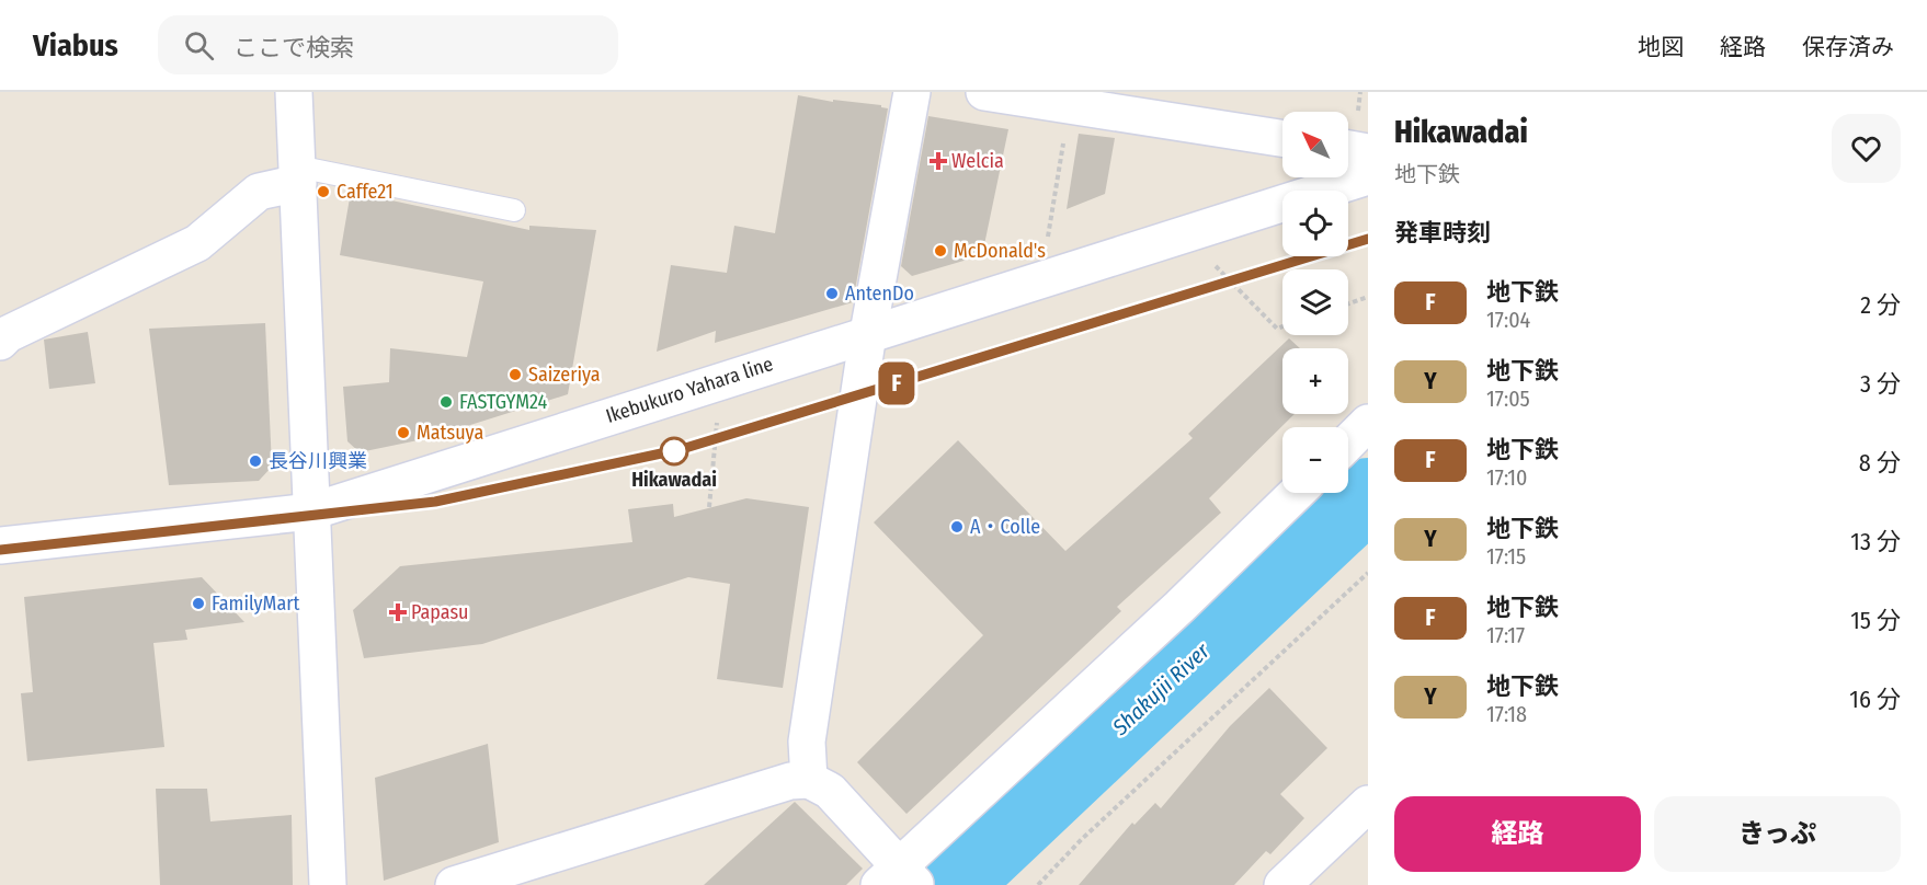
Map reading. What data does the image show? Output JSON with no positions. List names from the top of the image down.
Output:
{
  "streets": {
    "street": ["Ikebukuro Yahara line"]
  },
  "water": ["Shakujii River"],
  "places": {
    "health": ["Welcia", "Papasu"],
    "other": [
      "Caffe21",
      "McDonald's",
      "AntenDo",
      "Saizeriya",
      "FASTGYM24",
      "Matsuya",
      "Hikawadai",
      "長谷川興業",
      "A・Colle",
      "FamilyMart"
    ]
  },
  "lines": ["metro line F"],
  "north": "top left",
  "page": {
    "header": "Viabus",
    "search": "ここで検索",
    "nav": ["地図", "経路", "保存済み"],
    "on_map": "F",
    "heading": [
      ["Hikawadai", "地下鉄"],
      "発車時刻"
    ],
    "map_buttons": ["+", "−"],
    "list": [
      {
        "mark": "F",
        "name": "地下鉄",
        "note": "17:04",
        "value": "2 分"
      },
      {
        "mark": "Y",
        "name": "地下鉄",
        "note": "17:05",
        "value": "3 分"
      },
      {
        "mark": "F",
        "name": "地下鉄",
        "note": "17:10",
        "value": "8 分"
      },
      {
        "mark": "Y",
        "name": "地下鉄",
        "note": "17:15",
        "value": "13 分"
      },
      {
        "mark": "F",
        "name": "地下鉄",
        "note": "17:17",
        "value": "15 分"
      },
      {
        "mark": "Y",
        "name": "地下鉄",
        "note": "17:18",
        "value": "16 分"
      }
    ],
    "buttons": ["経路", "きっぷ"]
  }
}
